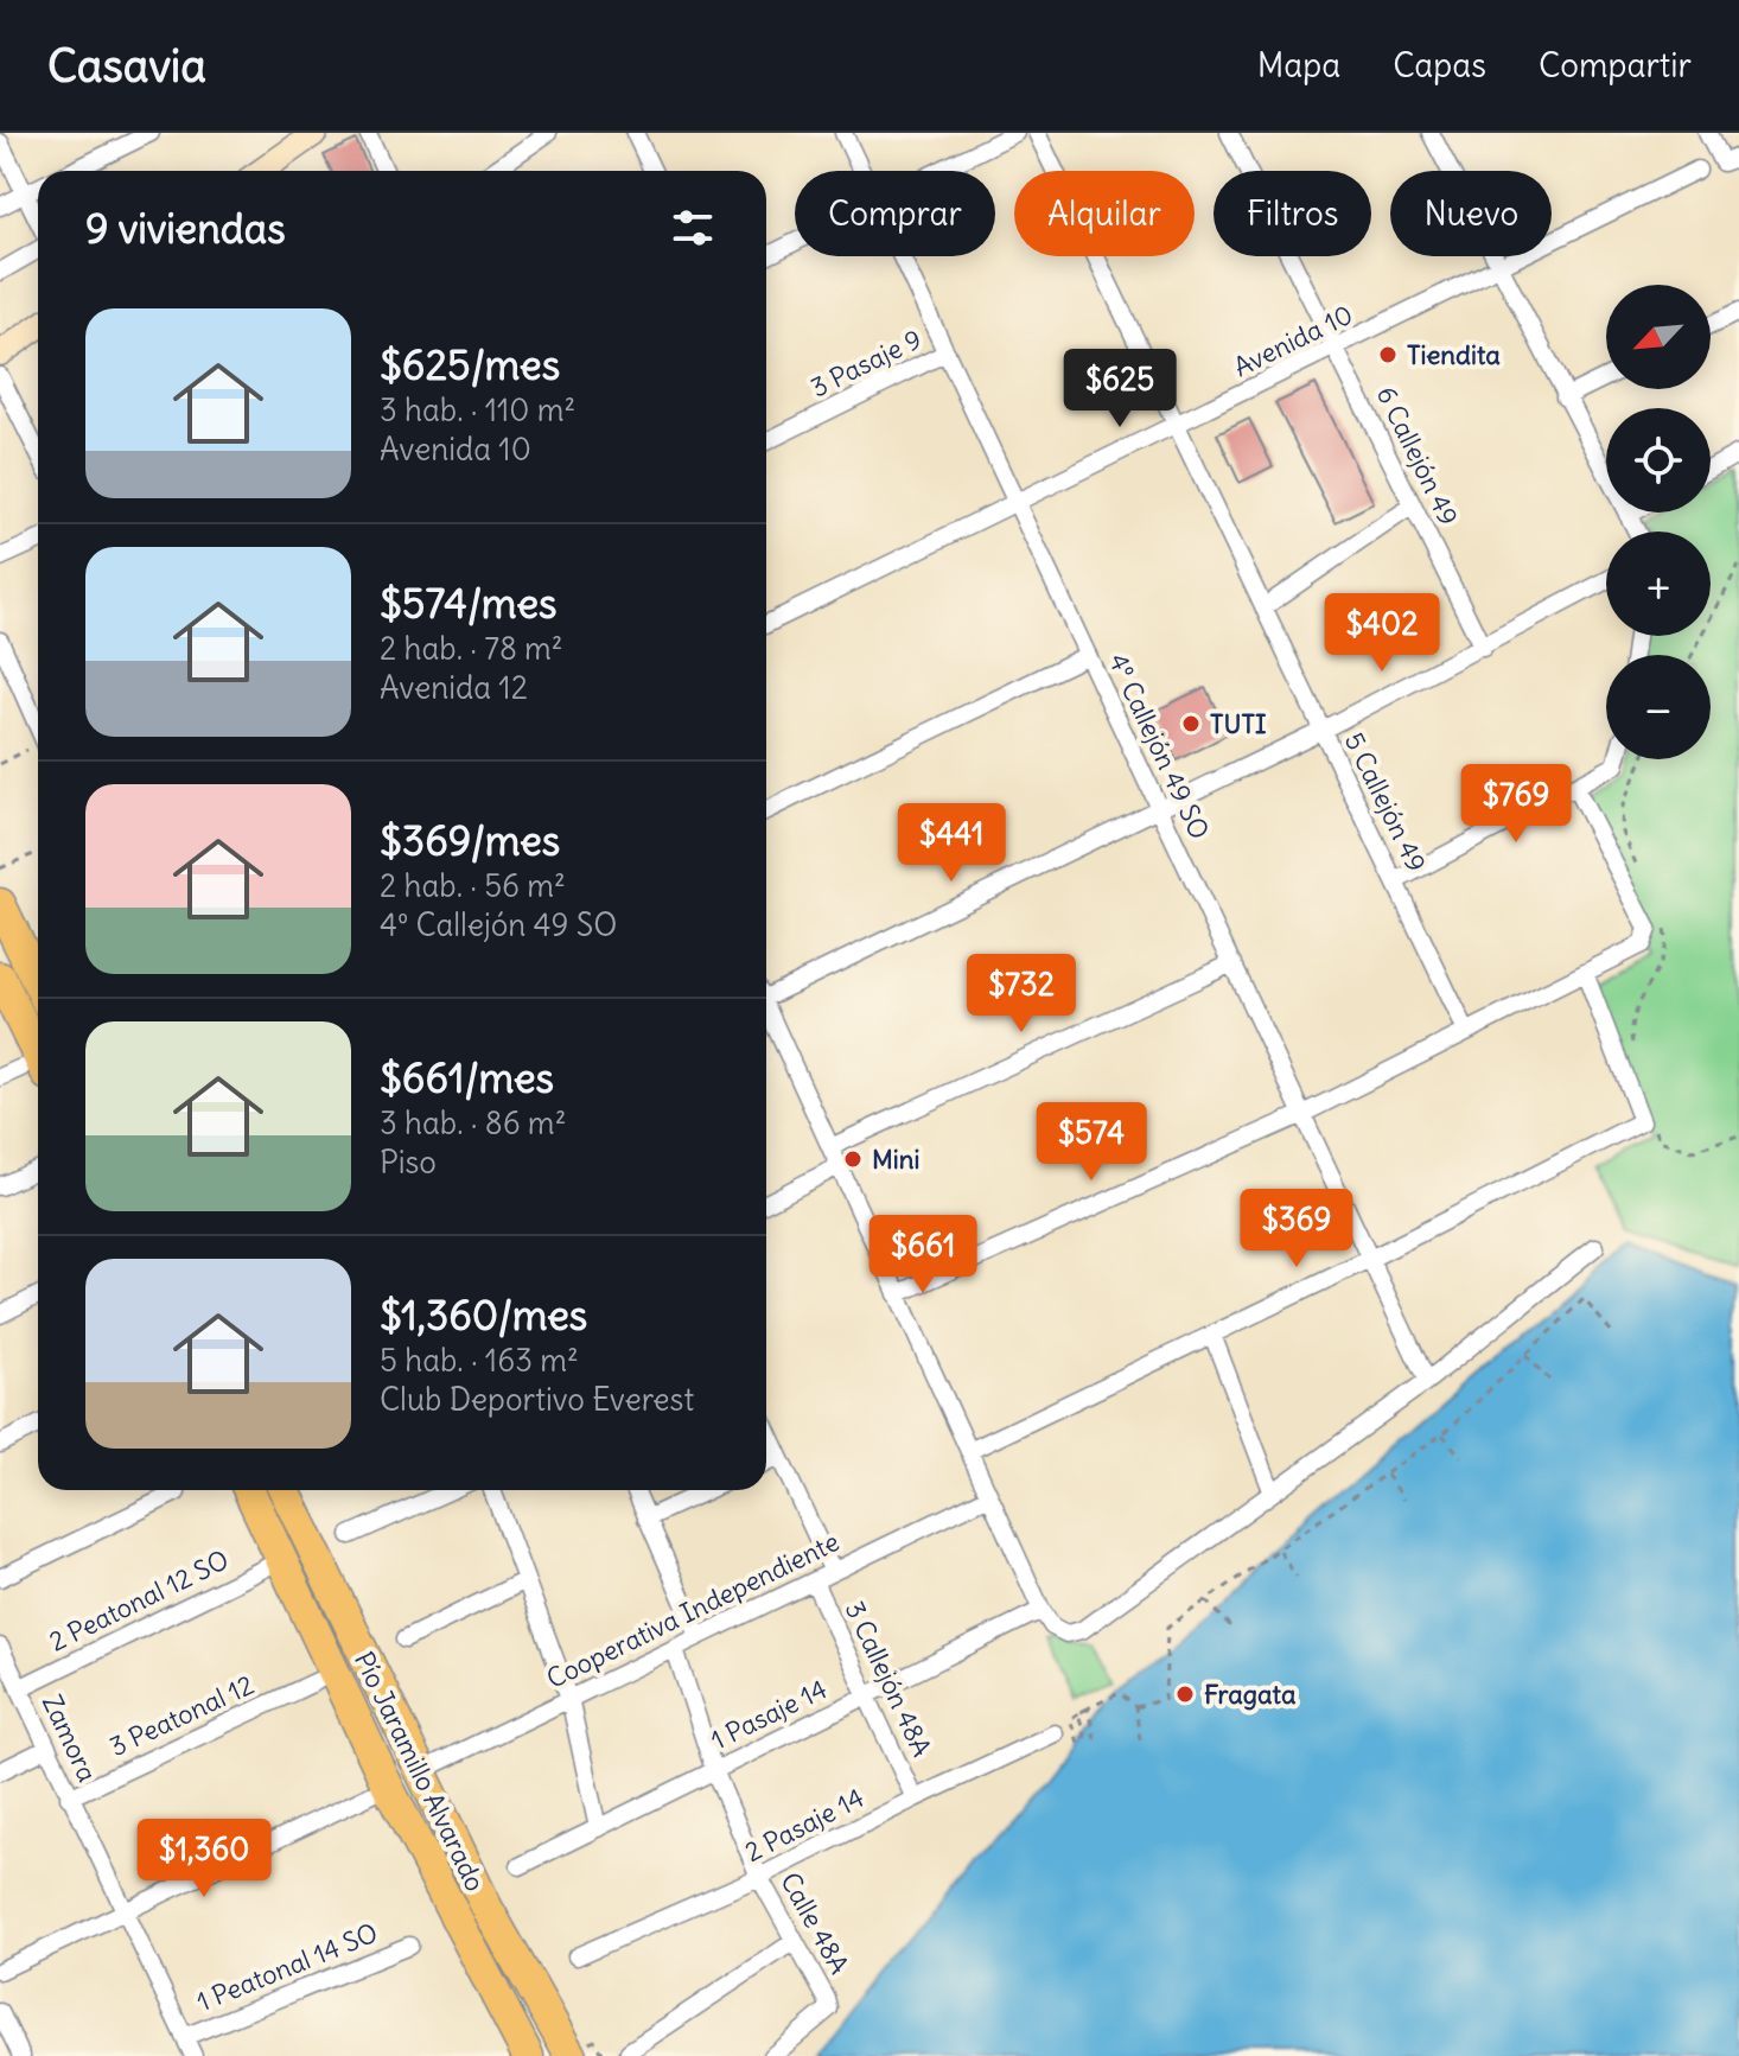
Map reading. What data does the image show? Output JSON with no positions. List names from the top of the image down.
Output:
{
  "streets": {
    "highway": ["Pío Jaramillo Alvarado"],
    "street": [
      "Avenida 10",
      "3 Pasaje 9",
      "6 Callejón 49",
      "4º Callejón 49 SO",
      "5 Callejón 49",
      "2 Peatonal 12 SO",
      "Cooperativa Independiente",
      "3 Callejón 48A",
      "1 Pasaje 14",
      "3 Peatonal 12",
      "Zamora",
      "2 Pasaje 14",
      "Calle 48A",
      "1 Peatonal 14 SO"
    ]
  },
  "crossings": [
    ["Avenida 10", "6 Callejón 49"],
    ["Avenida 10", "4º Callejón 49 SO"],
    ["Avenida 10", "5 Callejón 49"],
    ["3 Pasaje 9", "4º Callejón 49 SO"],
    ["2 Peatonal 12 SO", "Zamora"],
    ["2 Peatonal 12 SO", "Pío Jaramillo Alvarado"],
    ["Cooperativa Independiente", "3 Callejón 48A"],
    ["Cooperativa Independiente", "Pío Jaramillo Alvarado"],
    ["Cooperativa Independiente", "Calle 48A"],
    ["3 Callejón 48A", "1 Pasaje 14"],
    ["3 Callejón 48A", "2 Pasaje 14"],
    ["1 Pasaje 14", "Calle 48A"],
    ["3 Peatonal 12", "Zamora"],
    ["Zamora", "1 Peatonal 14 SO"],
    ["2 Pasaje 14", "Calle 48A"]
  ],
  "places": [
    "Tiendita",
    "TUTI",
    "Mini",
    "Fragata"
  ],
  "north": "bottom left",
  "page": {
    "header": "Casavia",
    "nav": ["Mapa", "Capas", "Compartir"],
    "chip": [
      "Comprar",
      "Alquilar",
      "Filtros",
      "Nuevo"
    ],
    "heading": "9 viviendas",
    "map_buttons": ["+", "−"],
    "list": [
      {
        "name": "$625/mes",
        "note": "3 hab. · 110 m² · Avenida 10"
      },
      {
        "name": "$574/mes",
        "note": "2 hab. · 78 m² · Avenida 12"
      },
      {
        "name": "$369/mes",
        "note": "2 hab. · 56 m² · 4º Callejón 49 SO"
      },
      {
        "name": "$661/mes",
        "note": "3 hab. · 86 m² · Piso"
      },
      {
        "name": "$1,360/mes",
        "note": "5 hab. · 163 m² · Club Deportivo Everest"
      }
    ],
    "price": [
      "$625",
      "$402",
      "$769",
      "$441",
      "$732",
      "$574",
      "$369",
      "$661",
      "$1,360"
    ]
  }
}
